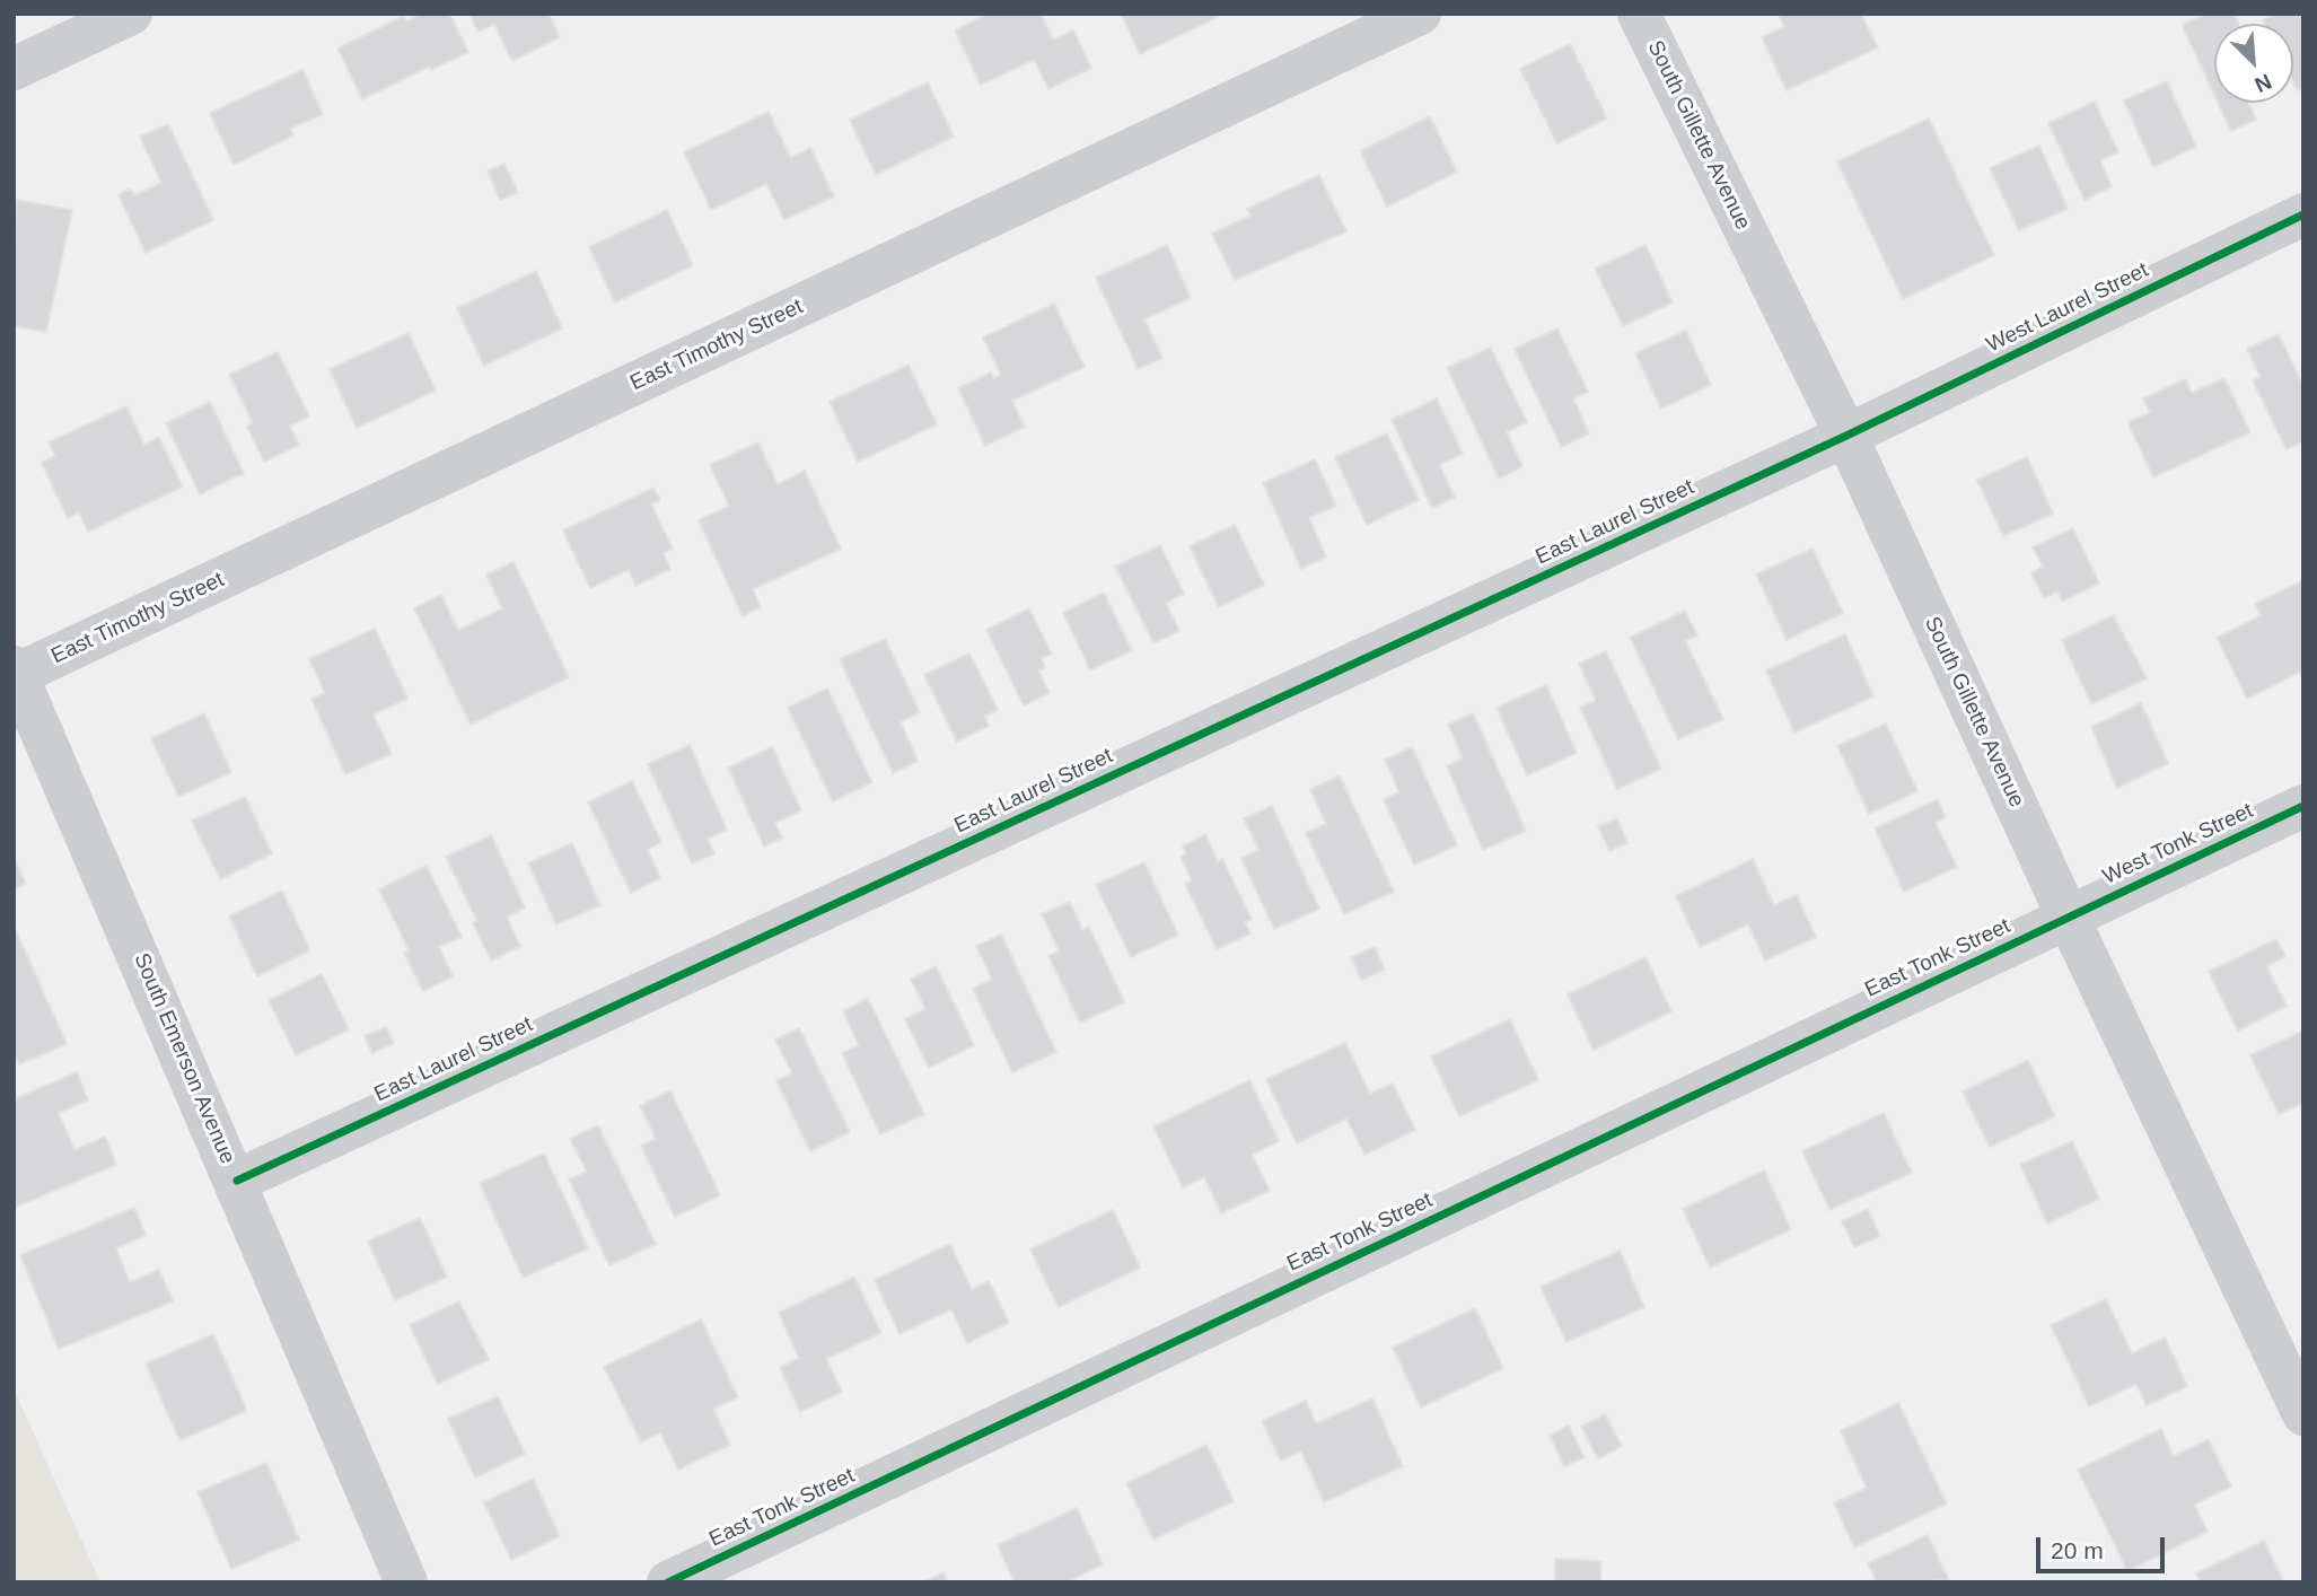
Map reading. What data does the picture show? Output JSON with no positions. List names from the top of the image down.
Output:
{
  "streets": {
    "street": [
      "South Gillette Avenue",
      "West Laurel Street",
      "East Timothy Street",
      "East Laurel Street",
      "West Tonk Street",
      "East Tonk Street",
      "South Emerson Avenue"
    ]
  },
  "crossings": [
    ["South Gillette Avenue", "West Laurel Street"],
    ["South Gillette Avenue", "East Laurel Street"],
    ["South Gillette Avenue", "West Tonk Street"],
    ["South Gillette Avenue", "East Tonk Street"],
    ["West Laurel Street", "East Laurel Street"],
    ["East Timothy Street", "South Emerson Avenue"],
    ["East Laurel Street", "South Emerson Avenue"],
    ["West Tonk Street", "East Tonk Street"]
  ],
  "scale_bar": "20 m",
  "north": "bottom right"
}
